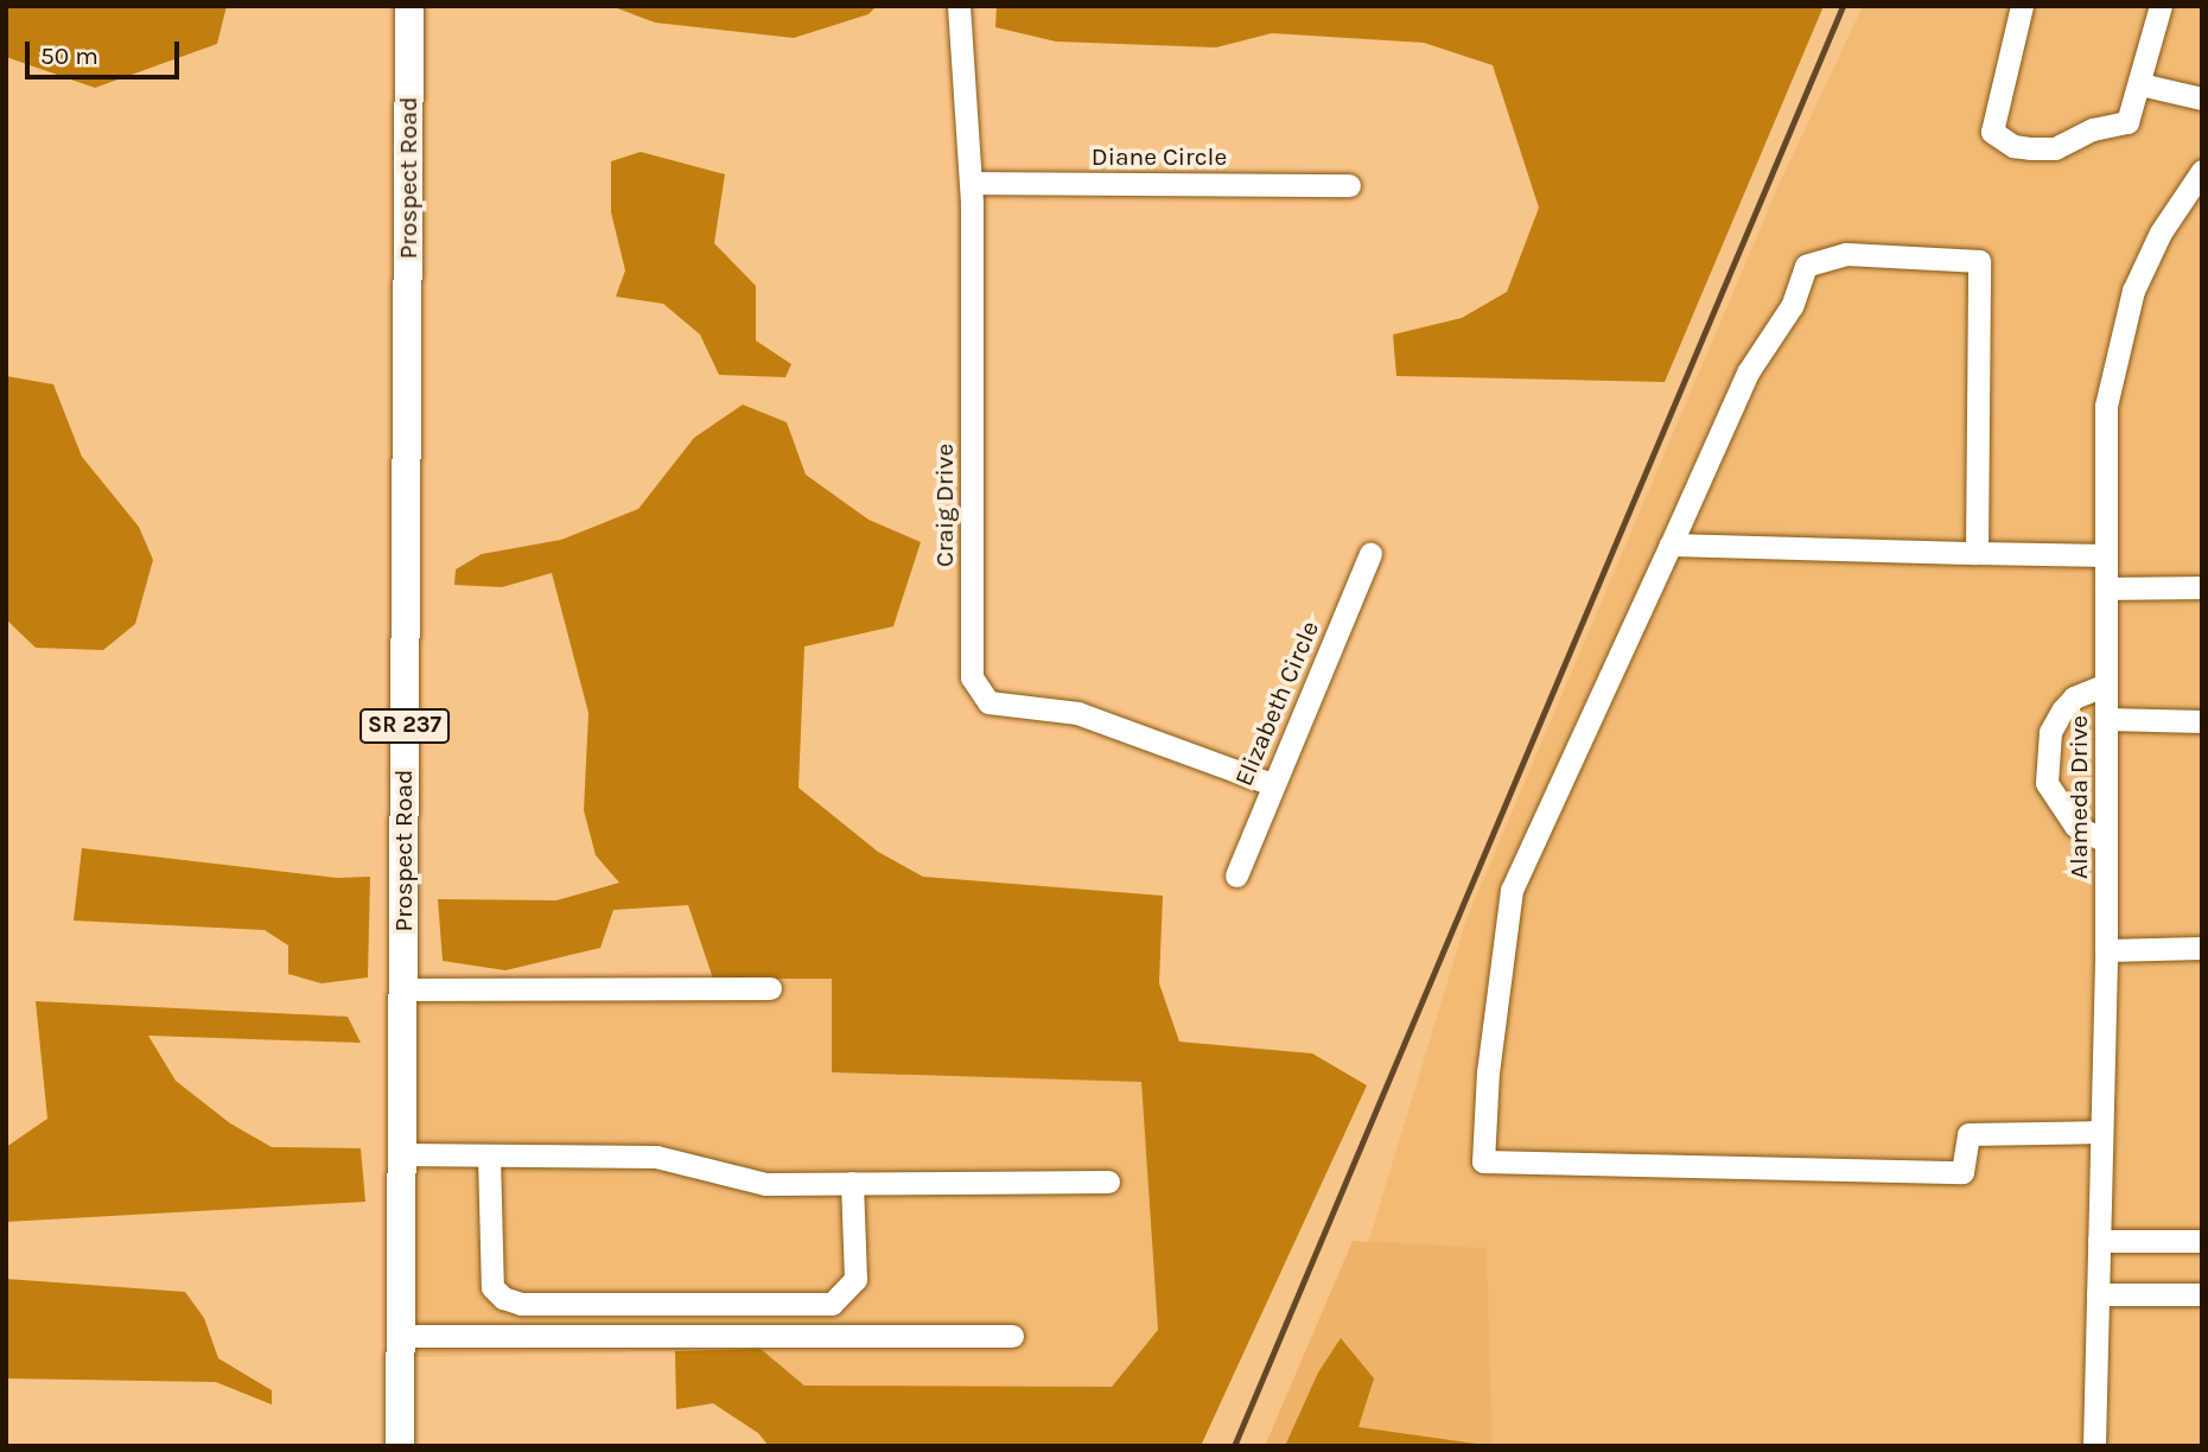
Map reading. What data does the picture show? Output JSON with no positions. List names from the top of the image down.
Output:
{
  "streets": {
    "main road": ["Prospect Road", "SR 237"],
    "street": [
      "Diane Circle",
      "Craig Drive",
      "Elizabeth Circle",
      "Alameda Drive"
    ]
  },
  "crossings": [
    ["Diane Circle", "Craig Drive"],
    ["Craig Drive", "Elizabeth Circle"]
  ],
  "scale_bar": "50 m"
}
